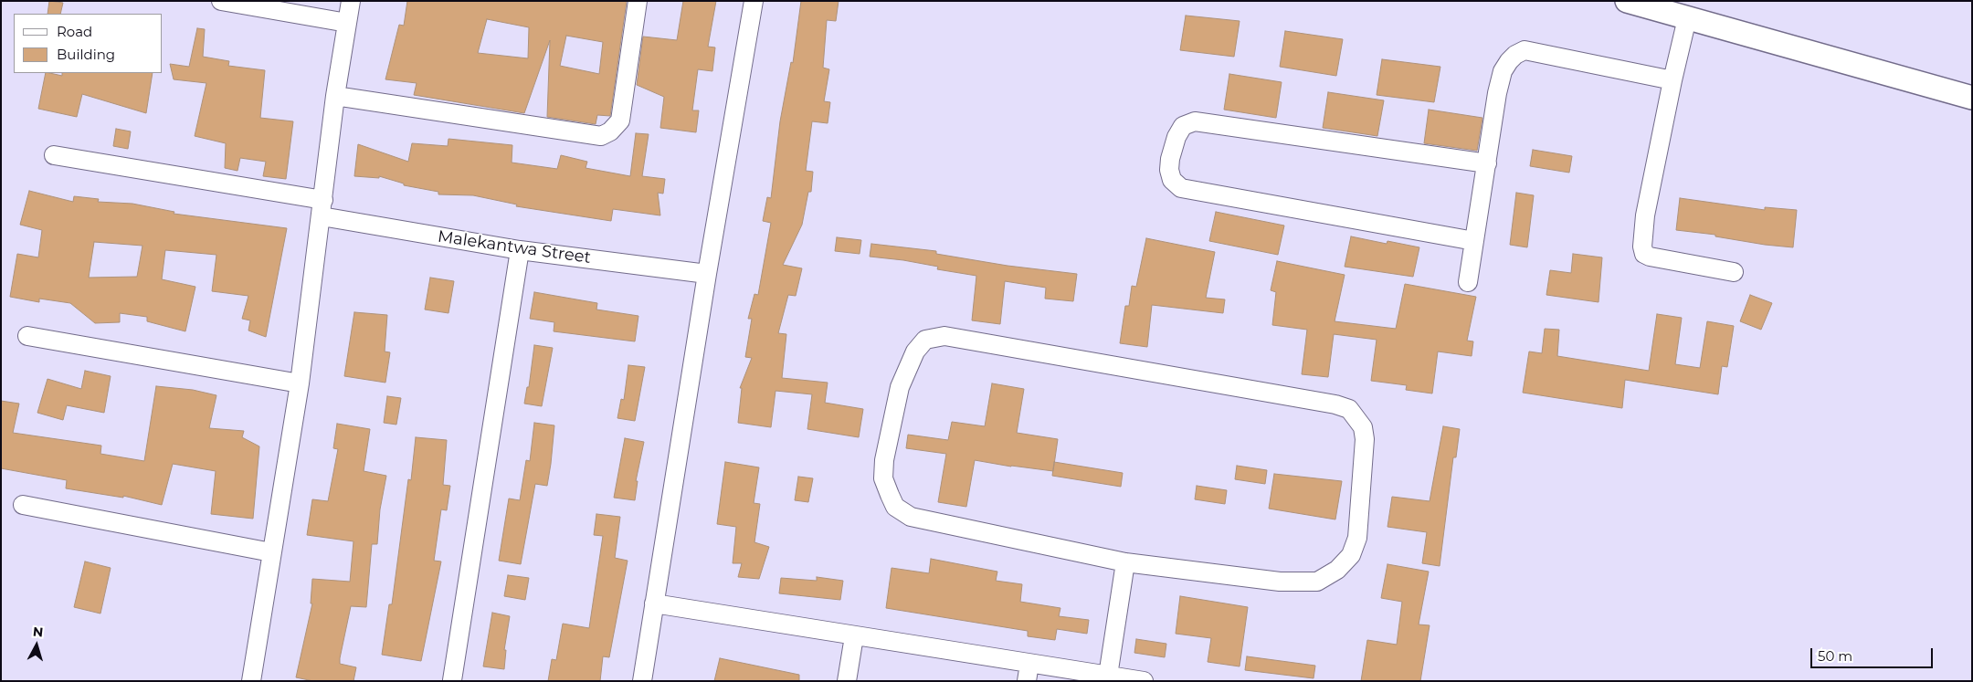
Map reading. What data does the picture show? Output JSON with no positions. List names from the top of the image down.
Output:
{
  "streets": {
    "street": ["Malekantwa Street"]
  },
  "legend": ["Road", "Building"],
  "scale_bar": "50 m",
  "north": "top"
}
